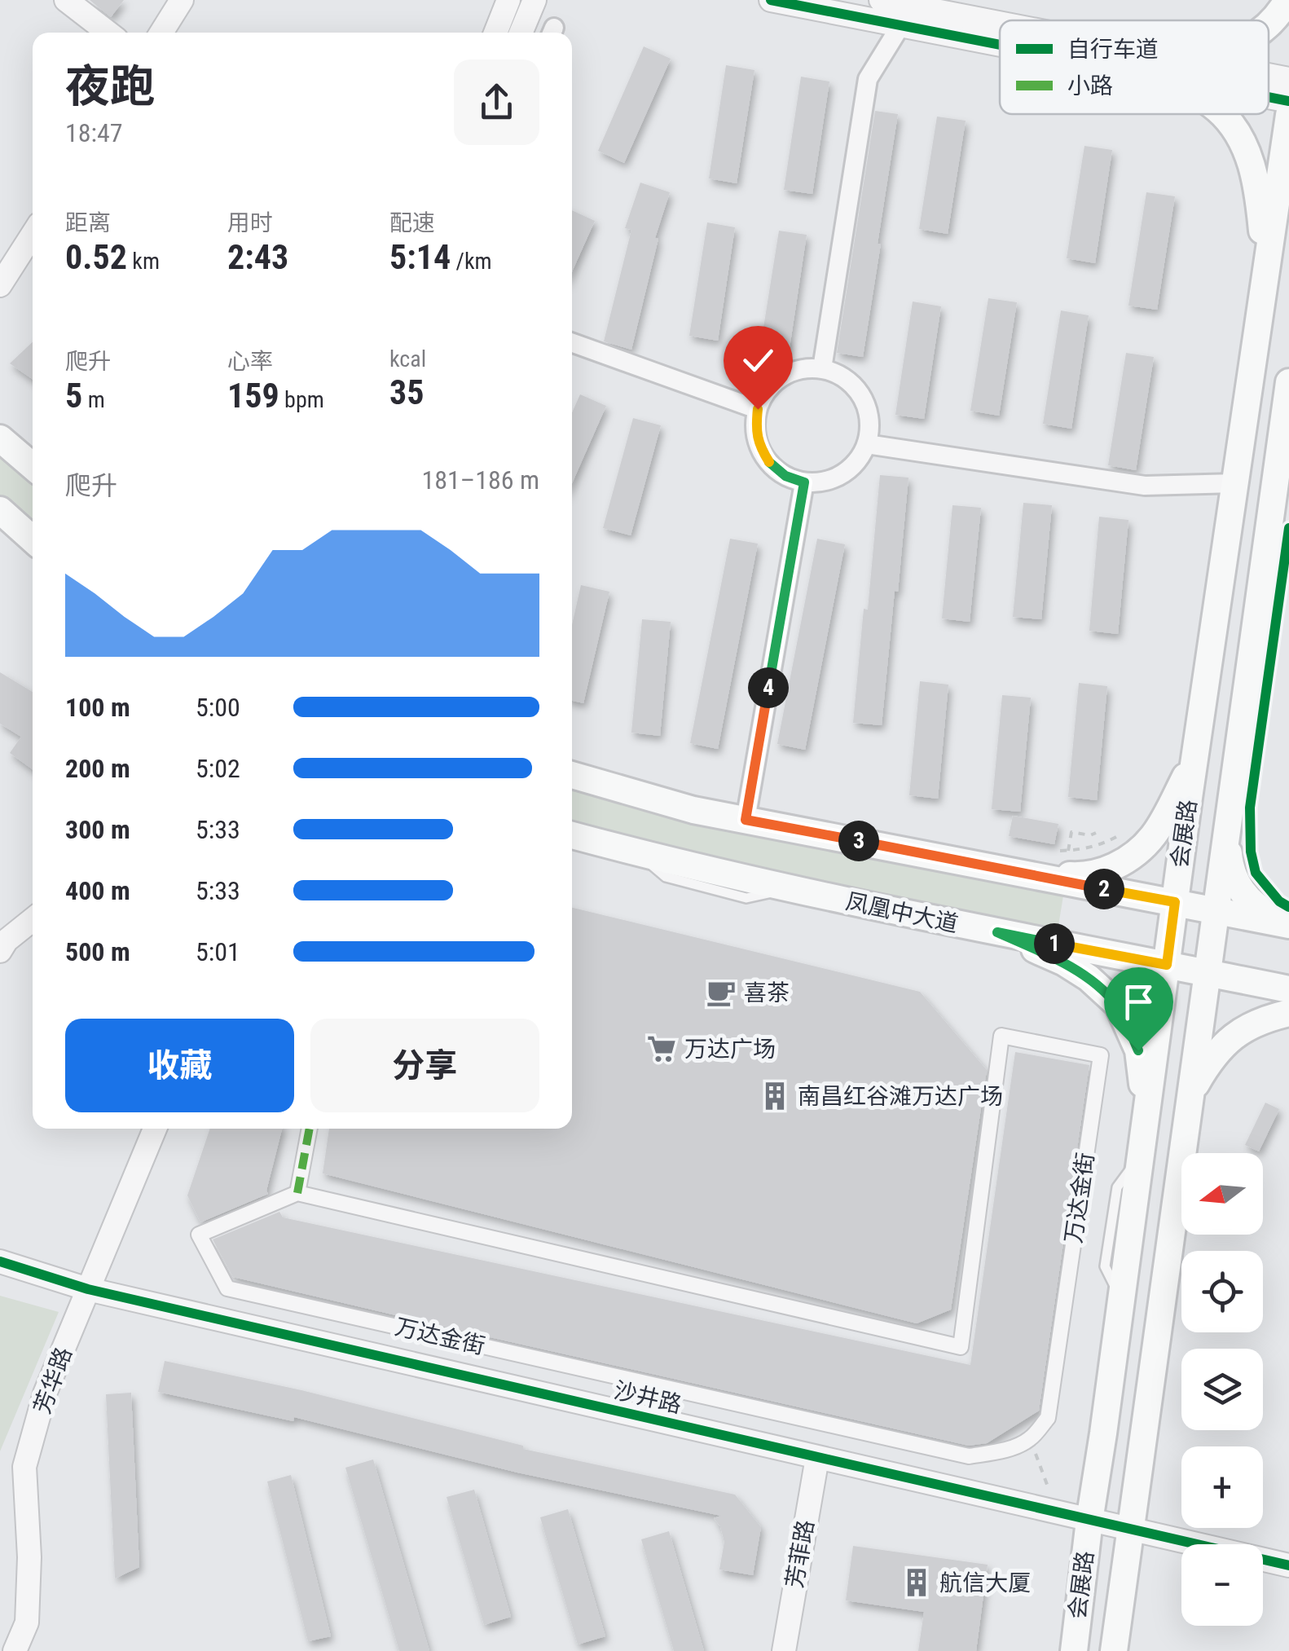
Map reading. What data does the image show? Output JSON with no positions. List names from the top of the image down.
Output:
{
  "streets": {
    "main road": ["会展路", "凤凰中大道"],
    "street": [
      "万达金街",
      "芳华路",
      "沙井路",
      "芳菲路"
    ]
  },
  "crossings": [
    ["会展路", "凤凰中大道"],
    ["会展路", "沙井路"],
    ["芳华路", "沙井路"],
    ["沙井路", "芳菲路"]
  ],
  "places": {
    "cafe": ["喜茶"],
    "supermarket": ["万达广场"],
    "building": ["南昌红谷滩万达广场", "航信大厦"]
  },
  "legend": ["自行车道", "小路"],
  "north": "left",
  "page": {
    "heading": ["夜跑", "18:47"],
    "stats": [
      ["距离", "0.52 km"],
      ["用时", "2:43"],
      ["配速", "5:14 /km"],
      ["爬升", "5 m"],
      ["心率", "159 bpm"],
      ["kcal", "35"]
    ],
    "chart": ["爬升", "181–186 m"],
    "pins": [
      "4",
      "3",
      "2",
      "1"
    ],
    "list": [
      {
        "name": "100 m",
        "note": "5:00"
      },
      {
        "name": "200 m",
        "note": "5:02"
      },
      {
        "name": "300 m",
        "note": "5:33"
      },
      {
        "name": "400 m",
        "note": "5:33"
      },
      {
        "name": "500 m",
        "note": "5:01"
      }
    ],
    "buttons": ["收藏", "分享"],
    "map_buttons": ["+", "−"]
  }
}
